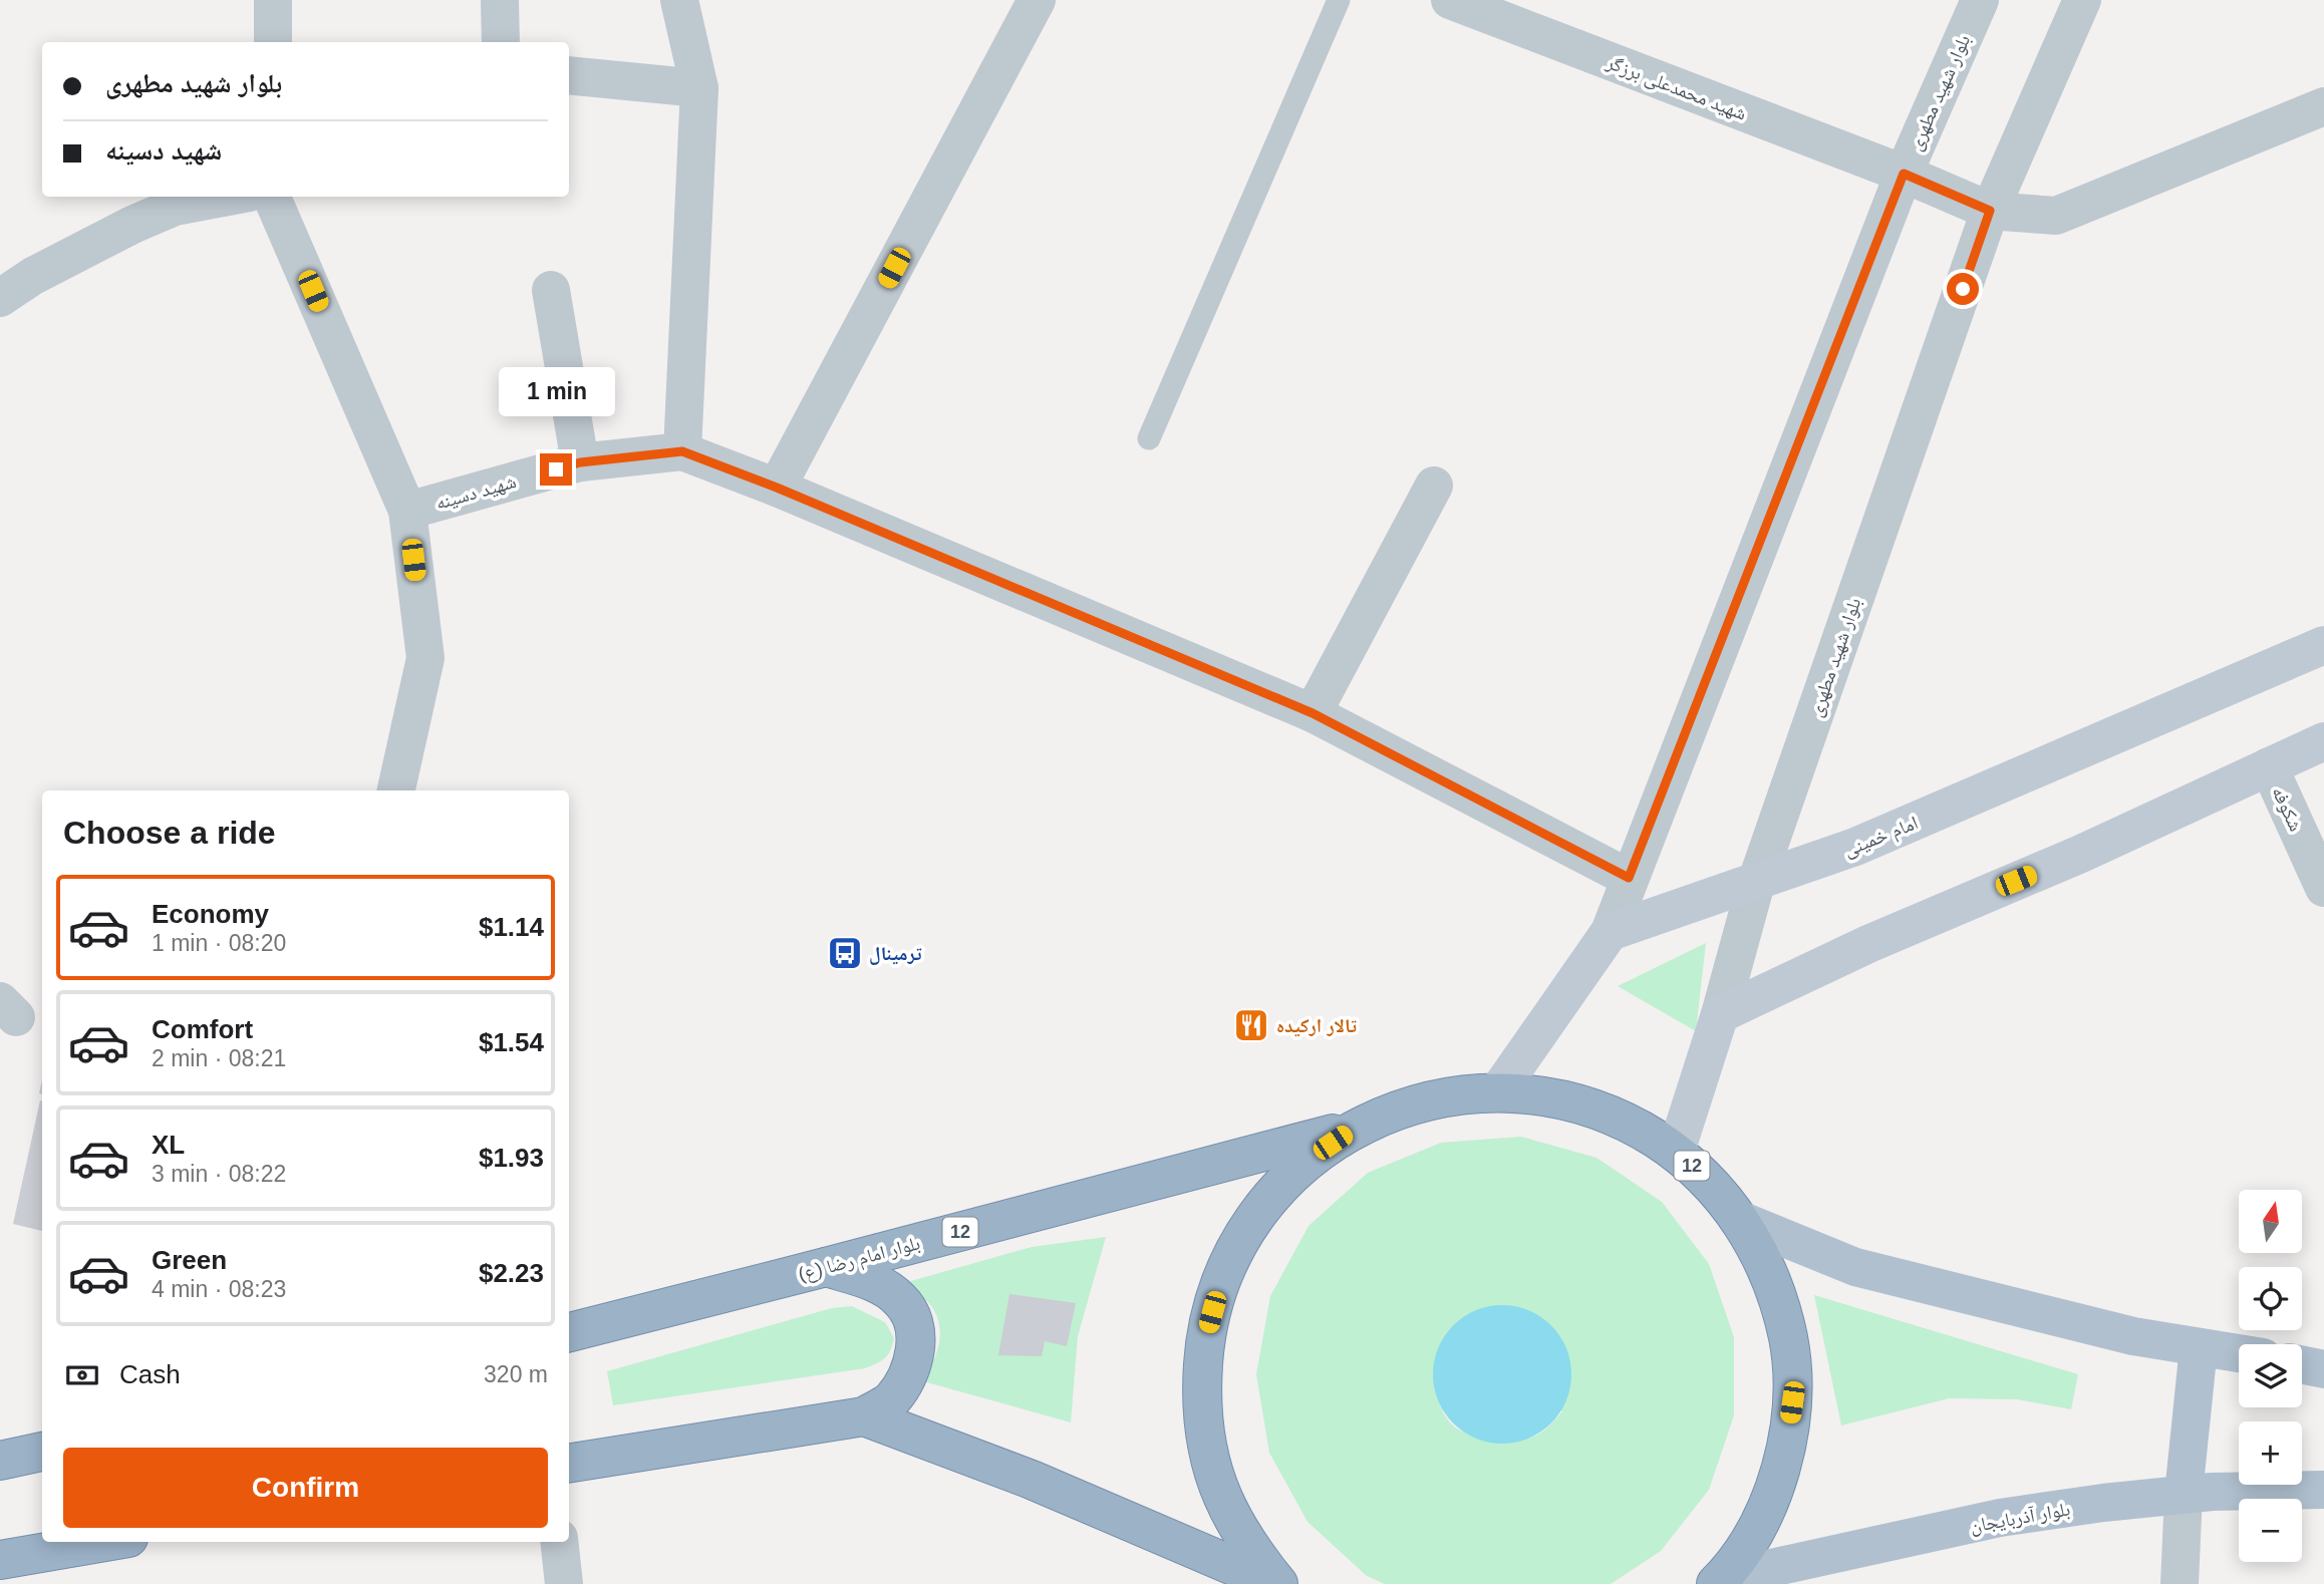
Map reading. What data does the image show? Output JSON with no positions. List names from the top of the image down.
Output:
{
  "streets": {
    "highway": ["12", "بلوار امام رضا (ع)"],
    "main road": ["امام خمینی", "بلوار آذربایجان"],
    "street": [
      "شهید محمدعلی برزگر",
      "بلوار شهید مطهری",
      "شهید دسینه",
      "شکوفه"
    ]
  },
  "crossings": [
    ["شهید محمدعلی برزگر", "بلوار شهید مطهری"],
    ["بلوار شهید مطهری", "شهید دسینه"],
    ["بلوار شهید مطهری", "امام خمینی"],
    ["12", "بلوار امام رضا (ع)"],
    ["12", "بلوار آذربایجان"]
  ],
  "places": {
    "bus stop": ["ترمینال"],
    "restaurant": ["تالار ارکیده"]
  },
  "north": "top",
  "page": {
    "banner": ["بلوار شهید مطهری", "شهید دسینه"],
    "bubble": "1 min",
    "heading": "Choose a ride",
    "list": [
      {
        "name": "Economy",
        "note": "1 min · 08:20",
        "value": "$1.14"
      },
      {
        "name": "Comfort",
        "note": "2 min · 08:21",
        "value": "$1.54"
      },
      {
        "name": "XL",
        "note": "3 min · 08:22",
        "value": "$1.93"
      },
      {
        "name": "Green",
        "note": "4 min · 08:23",
        "value": "$2.23"
      }
    ],
    "map_buttons": ["+", "−"],
    "pay": ["Cash", "320 m"],
    "buttons": "Confirm"
  }
}
